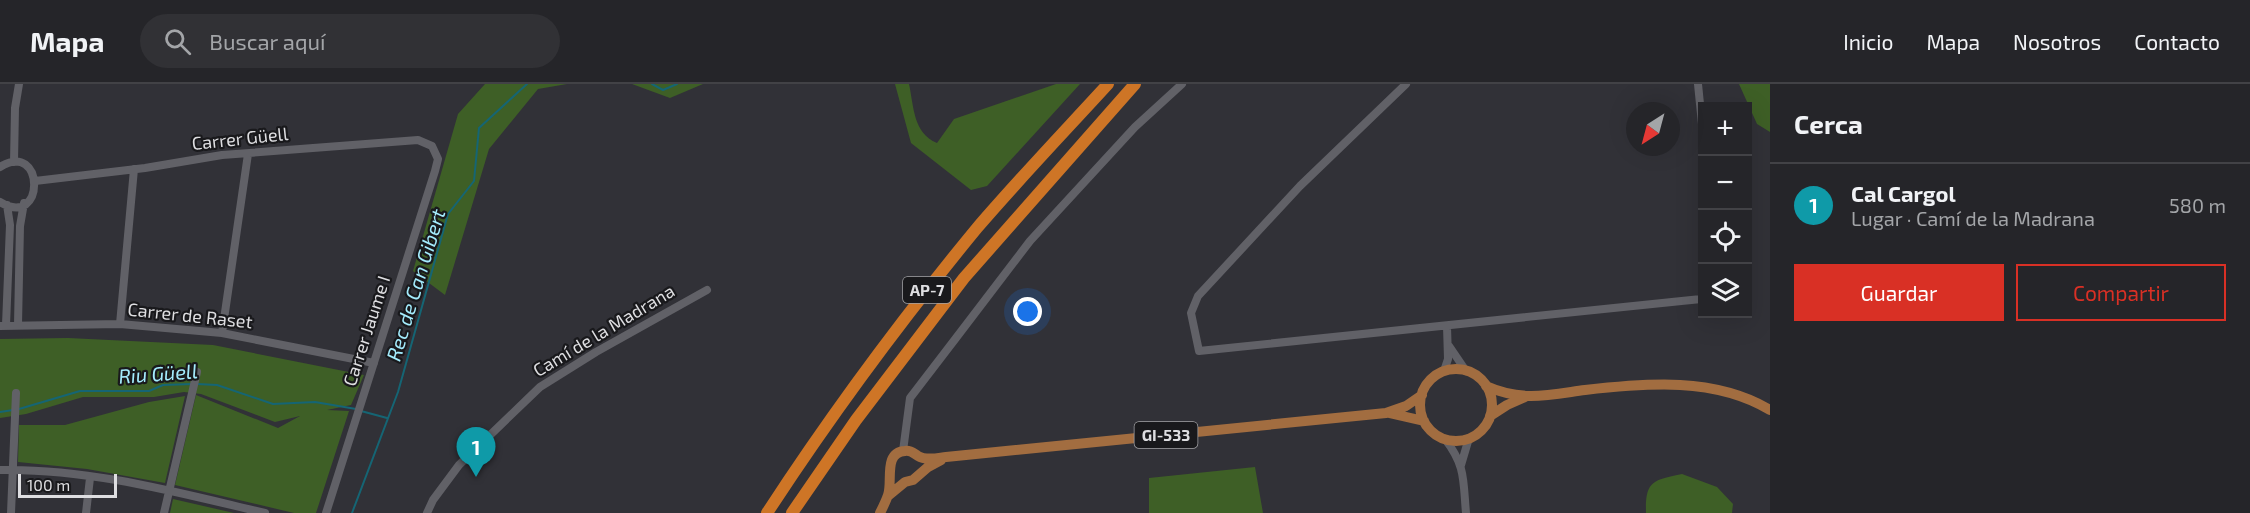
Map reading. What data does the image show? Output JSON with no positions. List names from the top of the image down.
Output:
{
  "streets": {
    "highway": ["AP-7"],
    "main road": ["GI-533"],
    "street": [
      "Carrer Güell",
      "Carrer de Raset",
      "Carrer Jaume I",
      "Camí de la Madrana"
    ]
  },
  "crossings": [
    ["Carrer Güell", "Carrer Jaume I"],
    ["Carrer de Raset", "Carrer Jaume I"]
  ],
  "water": ["Rec de Can Gibert", "Riu Güell"],
  "scale_bar": "100 m",
  "north": "bottom left",
  "page": {
    "header": "Mapa",
    "search": "Buscar aquí",
    "nav": [
      "Inicio",
      "Mapa",
      "Nosotros",
      "Contacto"
    ],
    "heading": "Cerca",
    "map_buttons": ["+", "−"],
    "list": [
      {
        "mark": "1",
        "name": "Cal Cargol",
        "note": "Lugar · Camí de la Madrana",
        "value": "580 m"
      }
    ],
    "buttons": ["Guardar", "Compartir"],
    "pins": "1",
    "scale": "100 m"
  }
}
